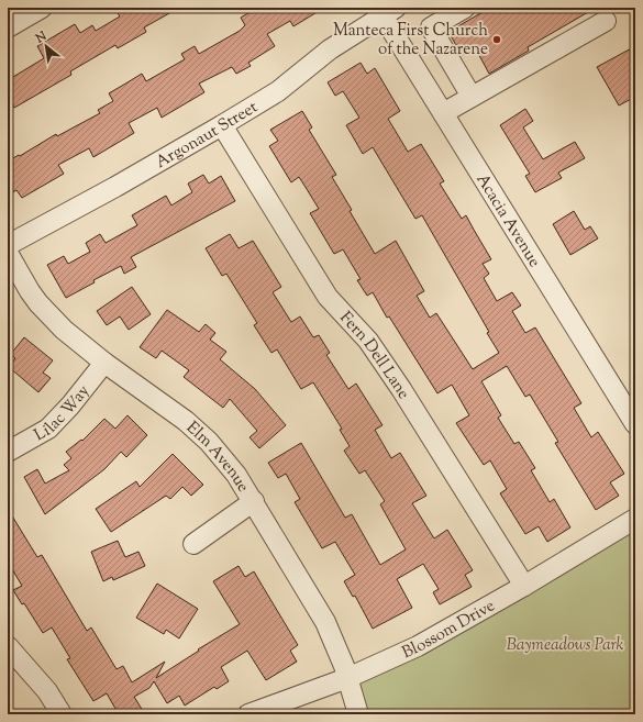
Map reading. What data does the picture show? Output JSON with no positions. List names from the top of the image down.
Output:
{
  "streets": {
    "street": [
      "Argonaut Street",
      "Acacia Avenue",
      "Fern Dell Lane",
      "Lilac Way",
      "Elm Avenue",
      "Blossom Drive"
    ]
  },
  "crossings": [
    ["Argonaut Street", "Acacia Avenue"],
    ["Argonaut Street", "Fern Dell Lane"],
    ["Fern Dell Lane", "Blossom Drive"],
    ["Lilac Way", "Elm Avenue"],
    ["Elm Avenue", "Blossom Drive"]
  ],
  "parks": ["Baymeadows Park"],
  "places": ["Manteca First Church of the Nazarene"],
  "north": "top left"
}
